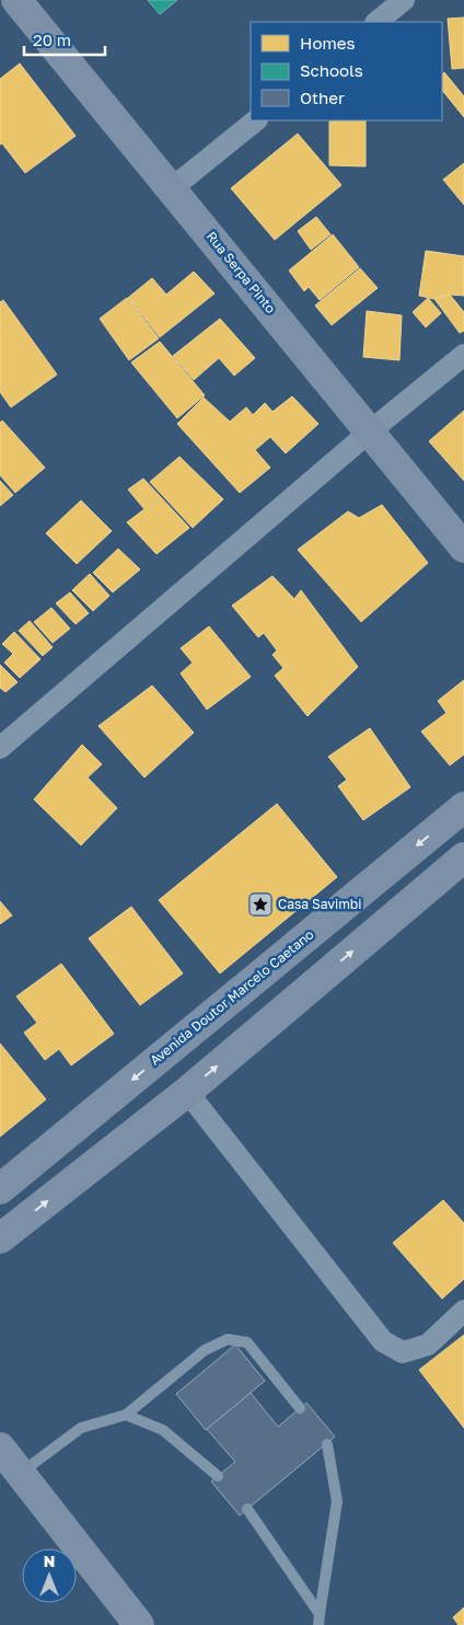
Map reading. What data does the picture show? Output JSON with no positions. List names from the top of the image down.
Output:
{
  "streets": {
    "street": ["Rua Serpa Pinto", "Avenida Doutor Marcelo Caetano"]
  },
  "places": {
    "place": ["Casa Savimbi"]
  },
  "legend": ["Homes", "Schools", "Other"],
  "scale_bar": "20 m",
  "north": "top"
}
